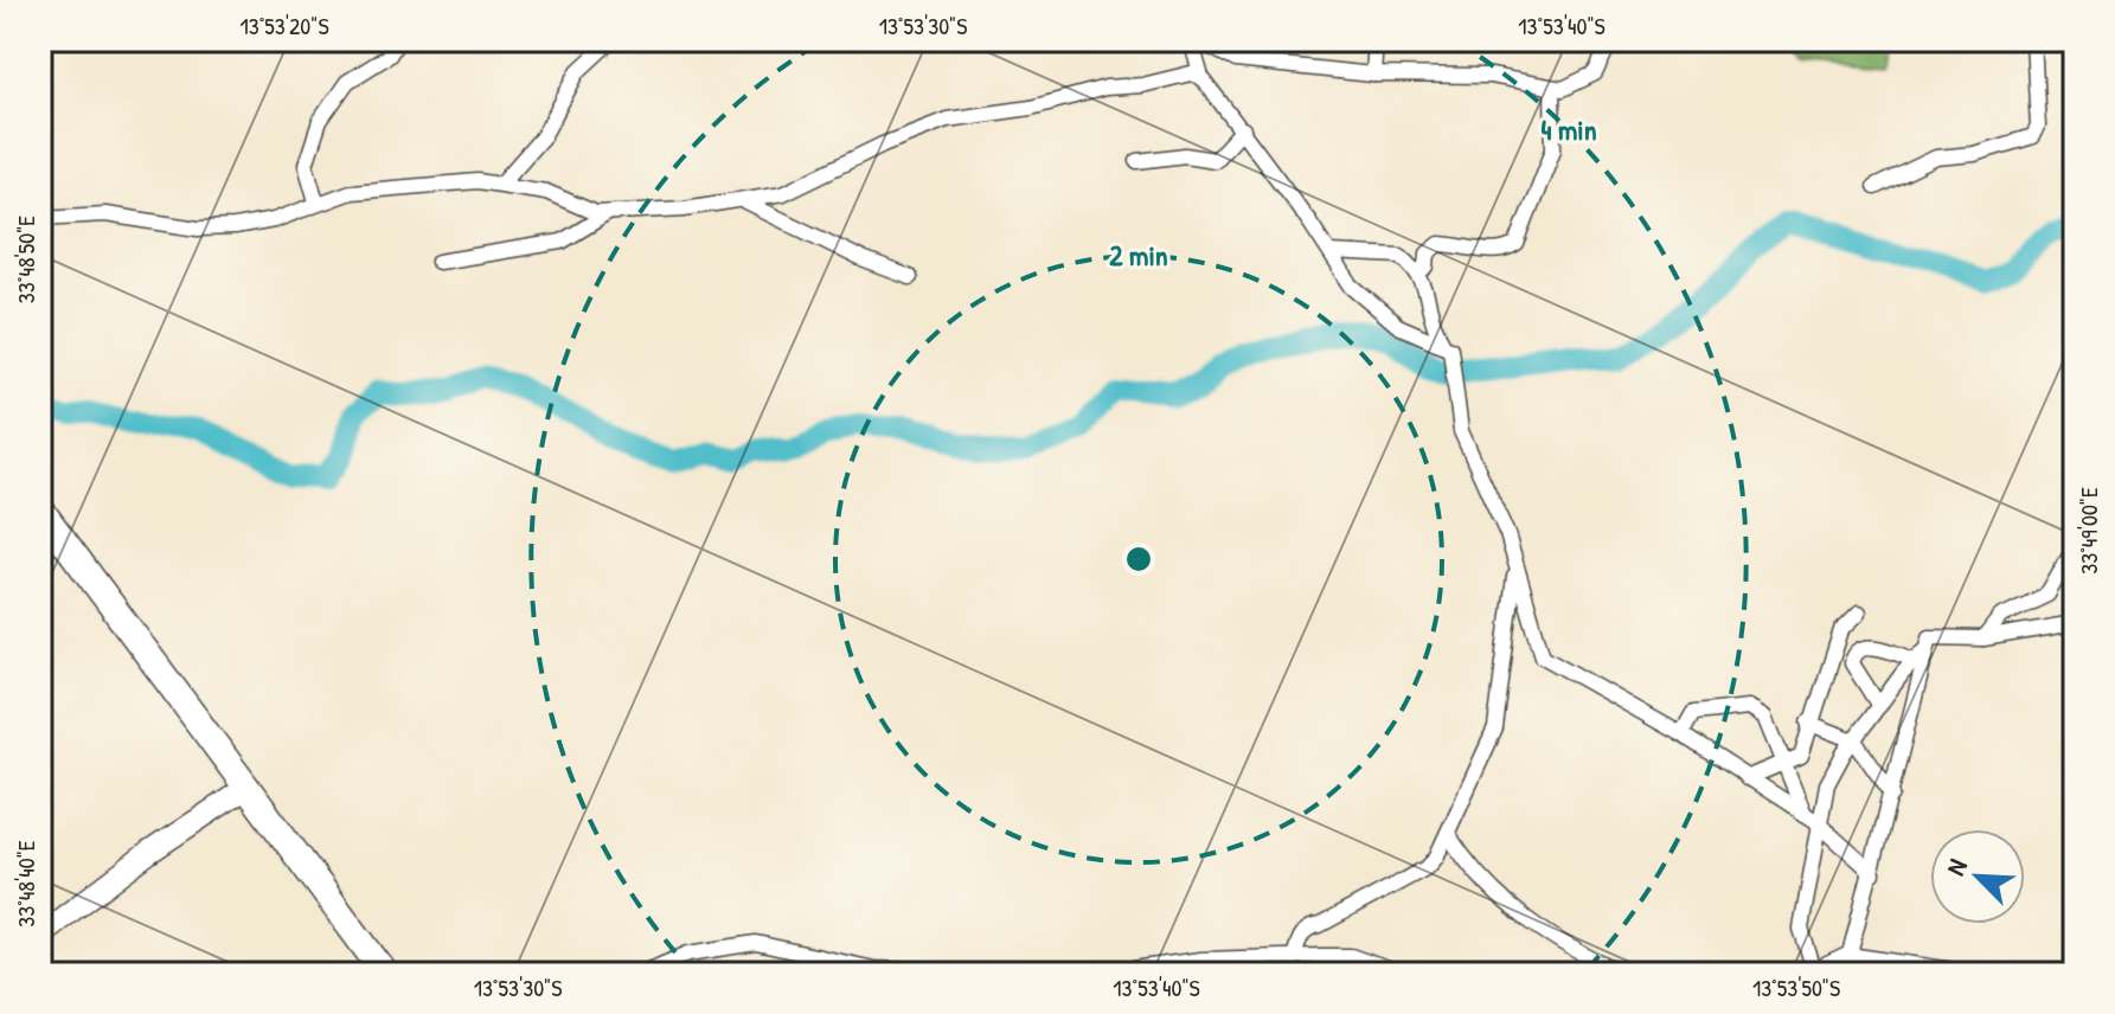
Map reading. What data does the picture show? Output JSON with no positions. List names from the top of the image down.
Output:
{
  "north": "top left",
  "coordinates": [
    "13°53'20\"S",
    "13°53'30\"S",
    "13°53'40\"S",
    "33°48'50\"E",
    "33°49'00\"E",
    "33°48'40\"E",
    "13°53'50\"S"
  ],
  "rings": ["4 min", "2 min"]
}
